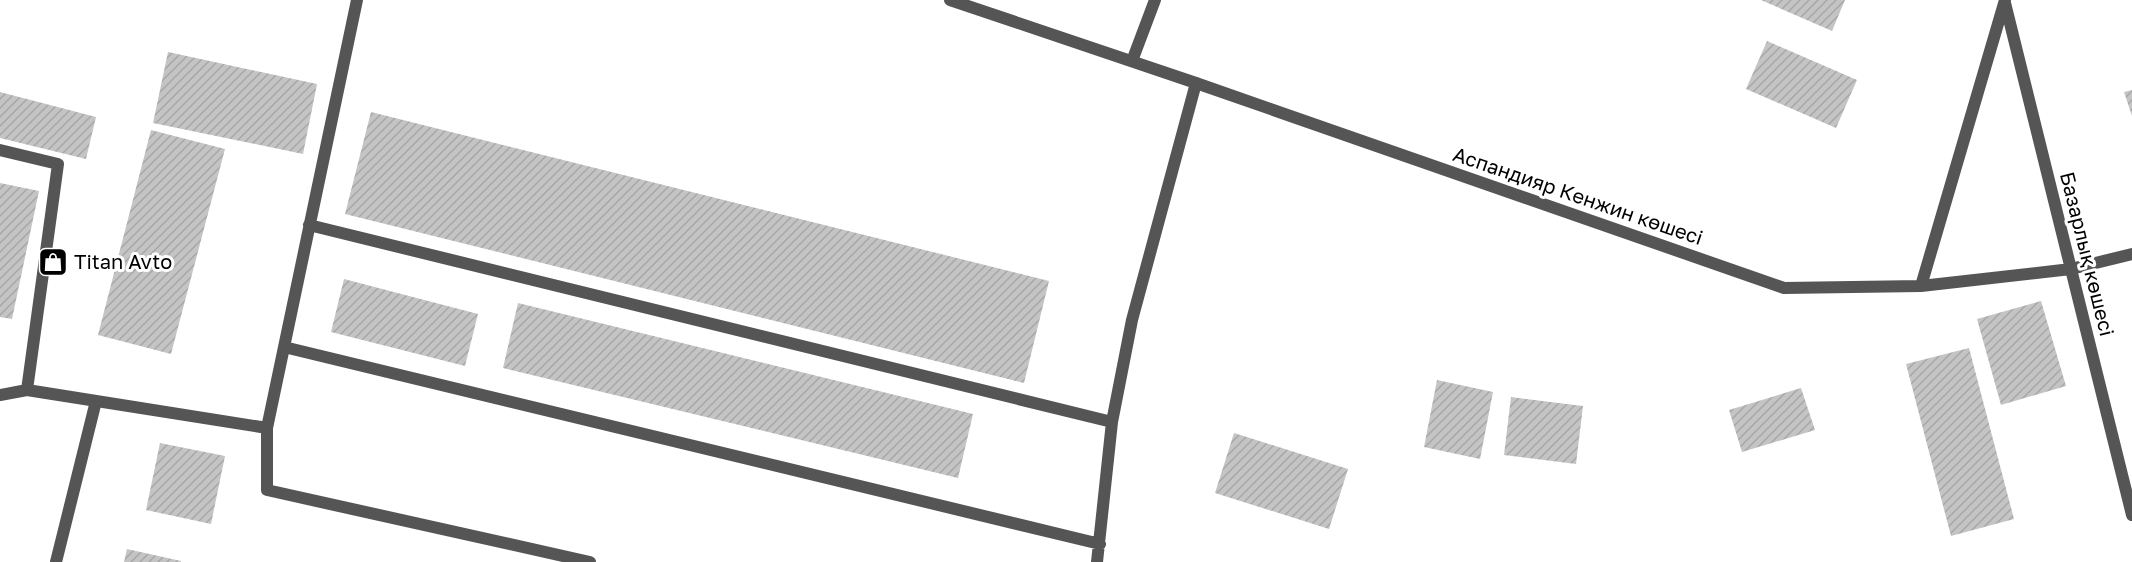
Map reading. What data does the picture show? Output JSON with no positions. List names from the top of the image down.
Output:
{
  "streets": {
    "street": ["Аспандияр Кенжин көшесі", "Базарлық көшесі"]
  },
  "crossings": [
    ["Аспандияр Кенжин көшесі", "Базарлық көшесі"]
  ],
  "places": {
    "shop": ["Titan Avto"]
  }
}
